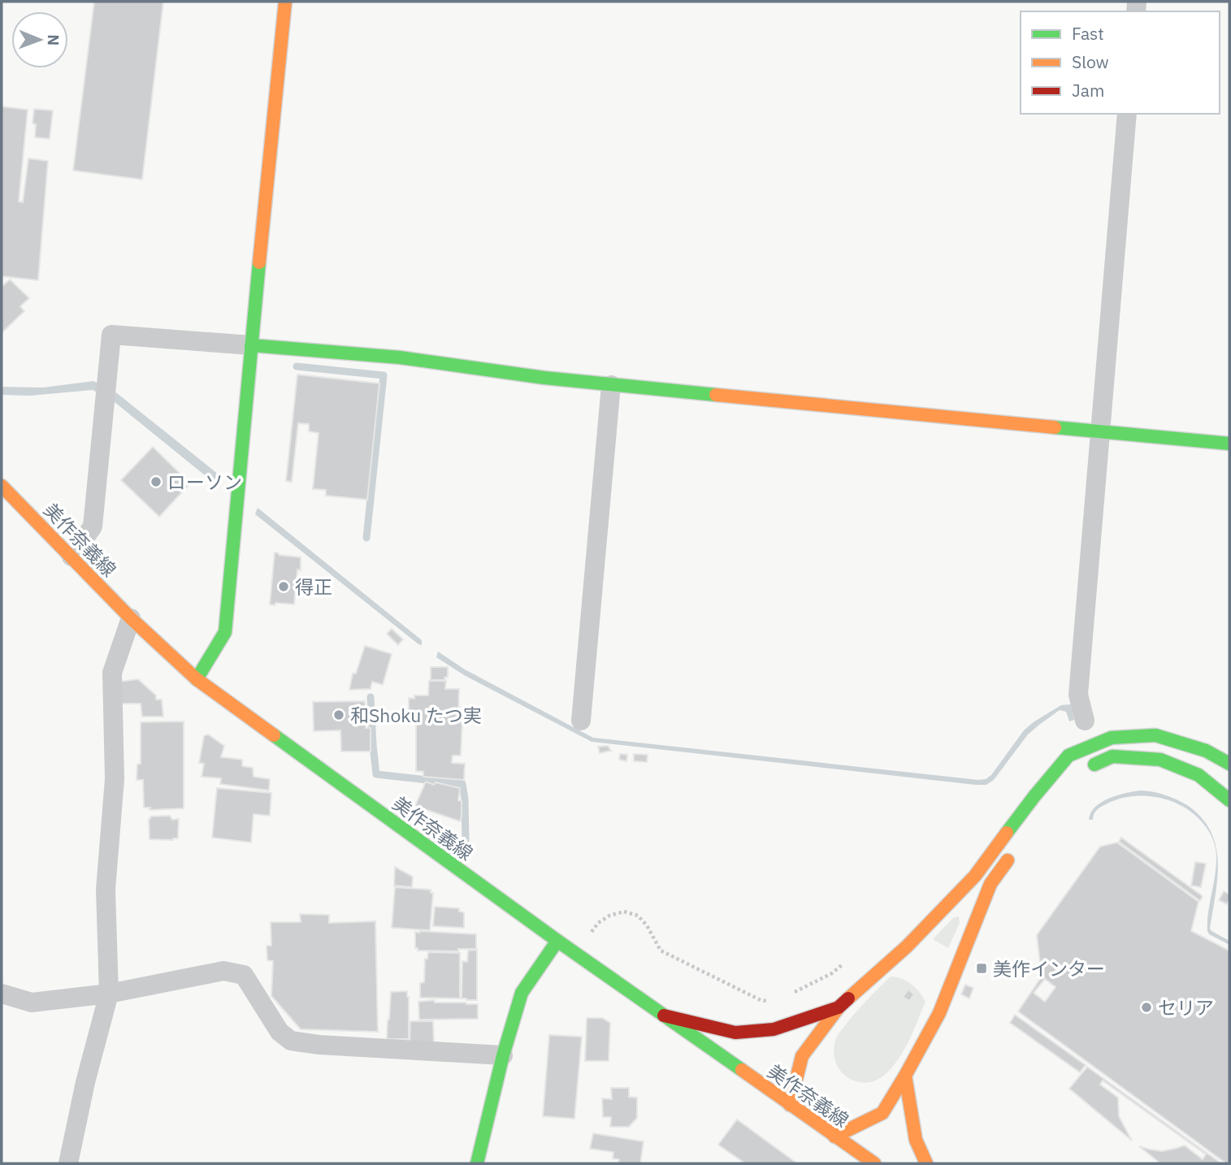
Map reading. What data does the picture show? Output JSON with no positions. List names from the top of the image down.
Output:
{
  "streets": {
    "main road": ["美作奈義線"]
  },
  "places": {
    "other": [
      "ローソン",
      "得正",
      "和Shoku たつ実",
      "セリア"
    ],
    "transit": ["美作インター"]
  },
  "legend": ["Fast", "Slow", "Jam"],
  "north": "right"
}
